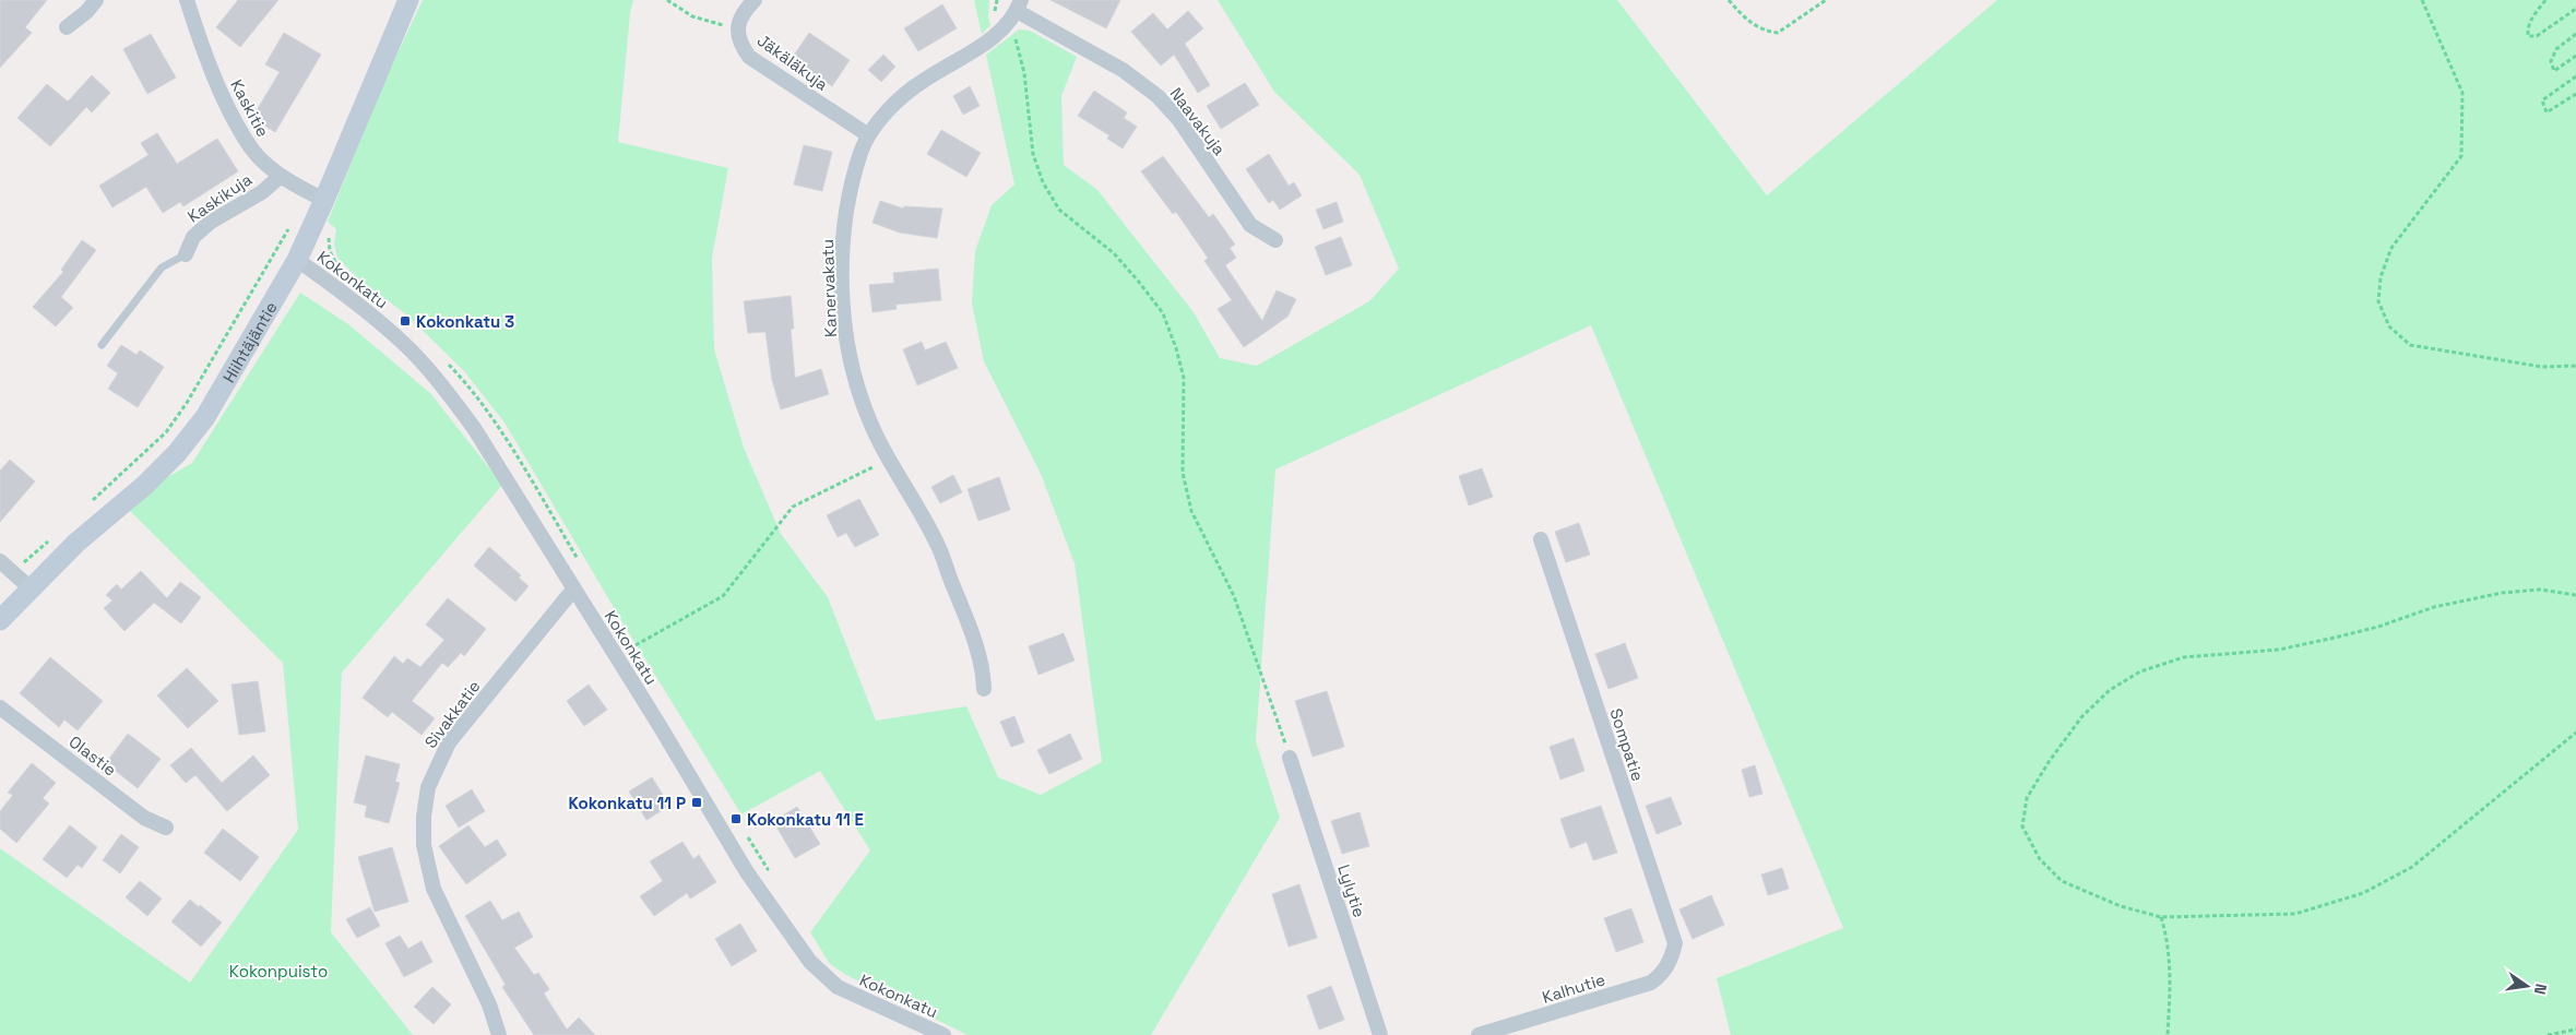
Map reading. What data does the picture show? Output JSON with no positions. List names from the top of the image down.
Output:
{
  "streets": {
    "street": [
      "Jäkäläkuja",
      "Kaskitie",
      "Naavakuja",
      "Kaskikuja",
      "Kokonkatu",
      "Kanervakatu",
      "Hiihtäjäntie",
      "Sivakkatie",
      "Sompatie",
      "Olastie",
      "Lylytie",
      "Kalhutie"
    ]
  },
  "crossings": [
    ["Jäkäläkuja", "Kanervakatu"],
    ["Kaskitie", "Kaskikuja"],
    ["Kaskitie", "Hiihtäjäntie"],
    ["Naavakuja", "Kanervakatu"],
    ["Kokonkatu", "Hiihtäjäntie"],
    ["Kokonkatu", "Sivakkatie"],
    ["Sompatie", "Kalhutie"]
  ],
  "parks": ["Kokonpuisto"],
  "places": {
    "transit": ["Kokonkatu 3", "Kokonkatu 11 P", "Kokonkatu 11 E"]
  },
  "north": "right"
}
